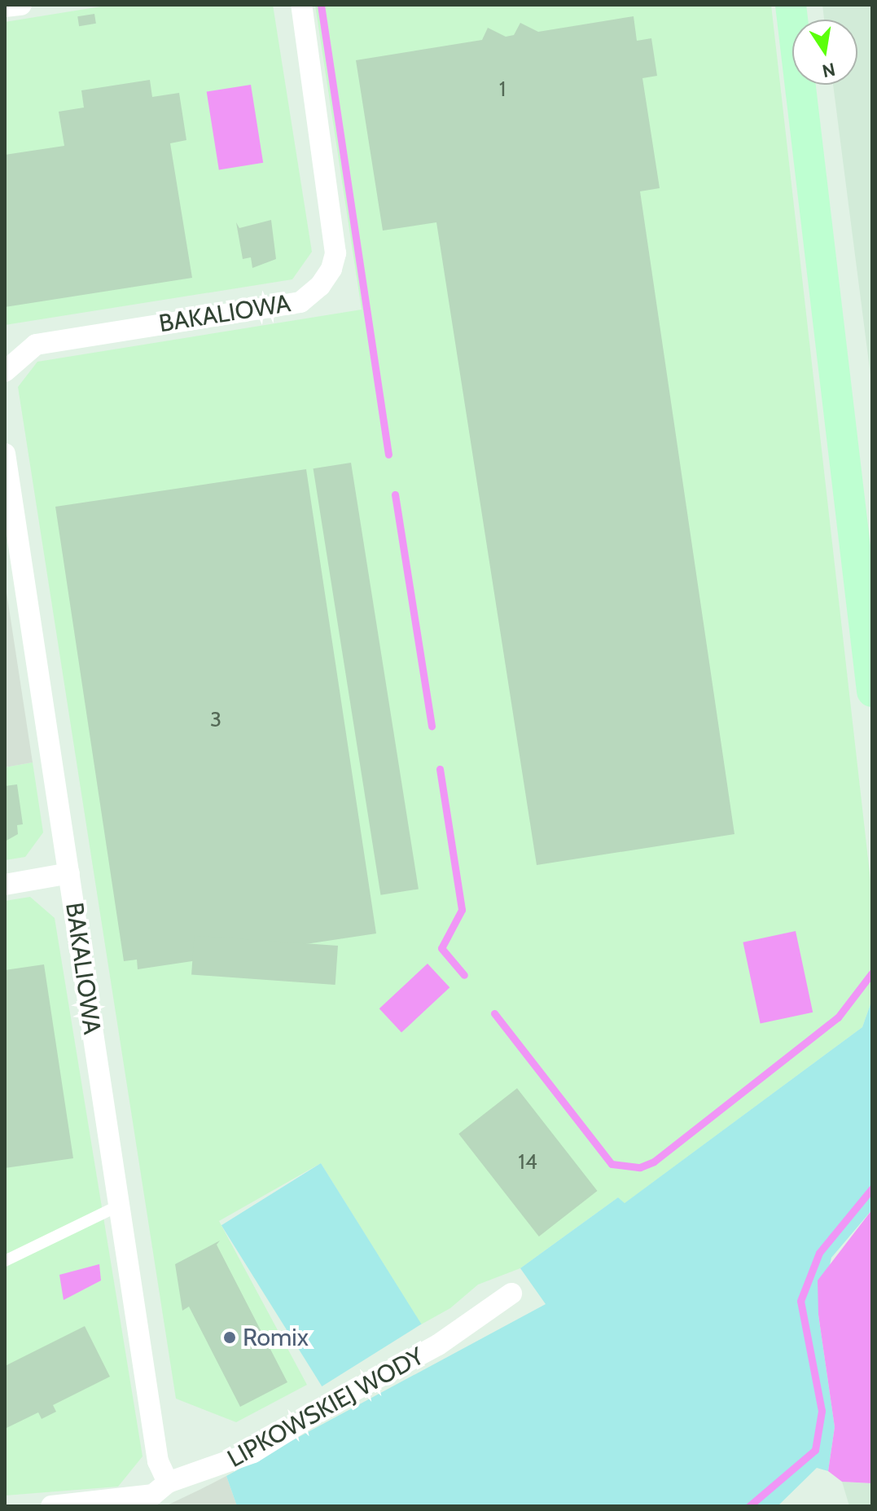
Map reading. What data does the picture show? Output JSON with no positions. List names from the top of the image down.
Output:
{
  "streets": {
    "street": ["BAKALIOWA", "LIPKOWSKIEJ WODY"]
  },
  "crossings": [
    ["BAKALIOWA", "LIPKOWSKIEJ WODY"]
  ],
  "places": ["Romix"],
  "house_numbers": ["1", "3", "14"],
  "north": "bottom"
}
